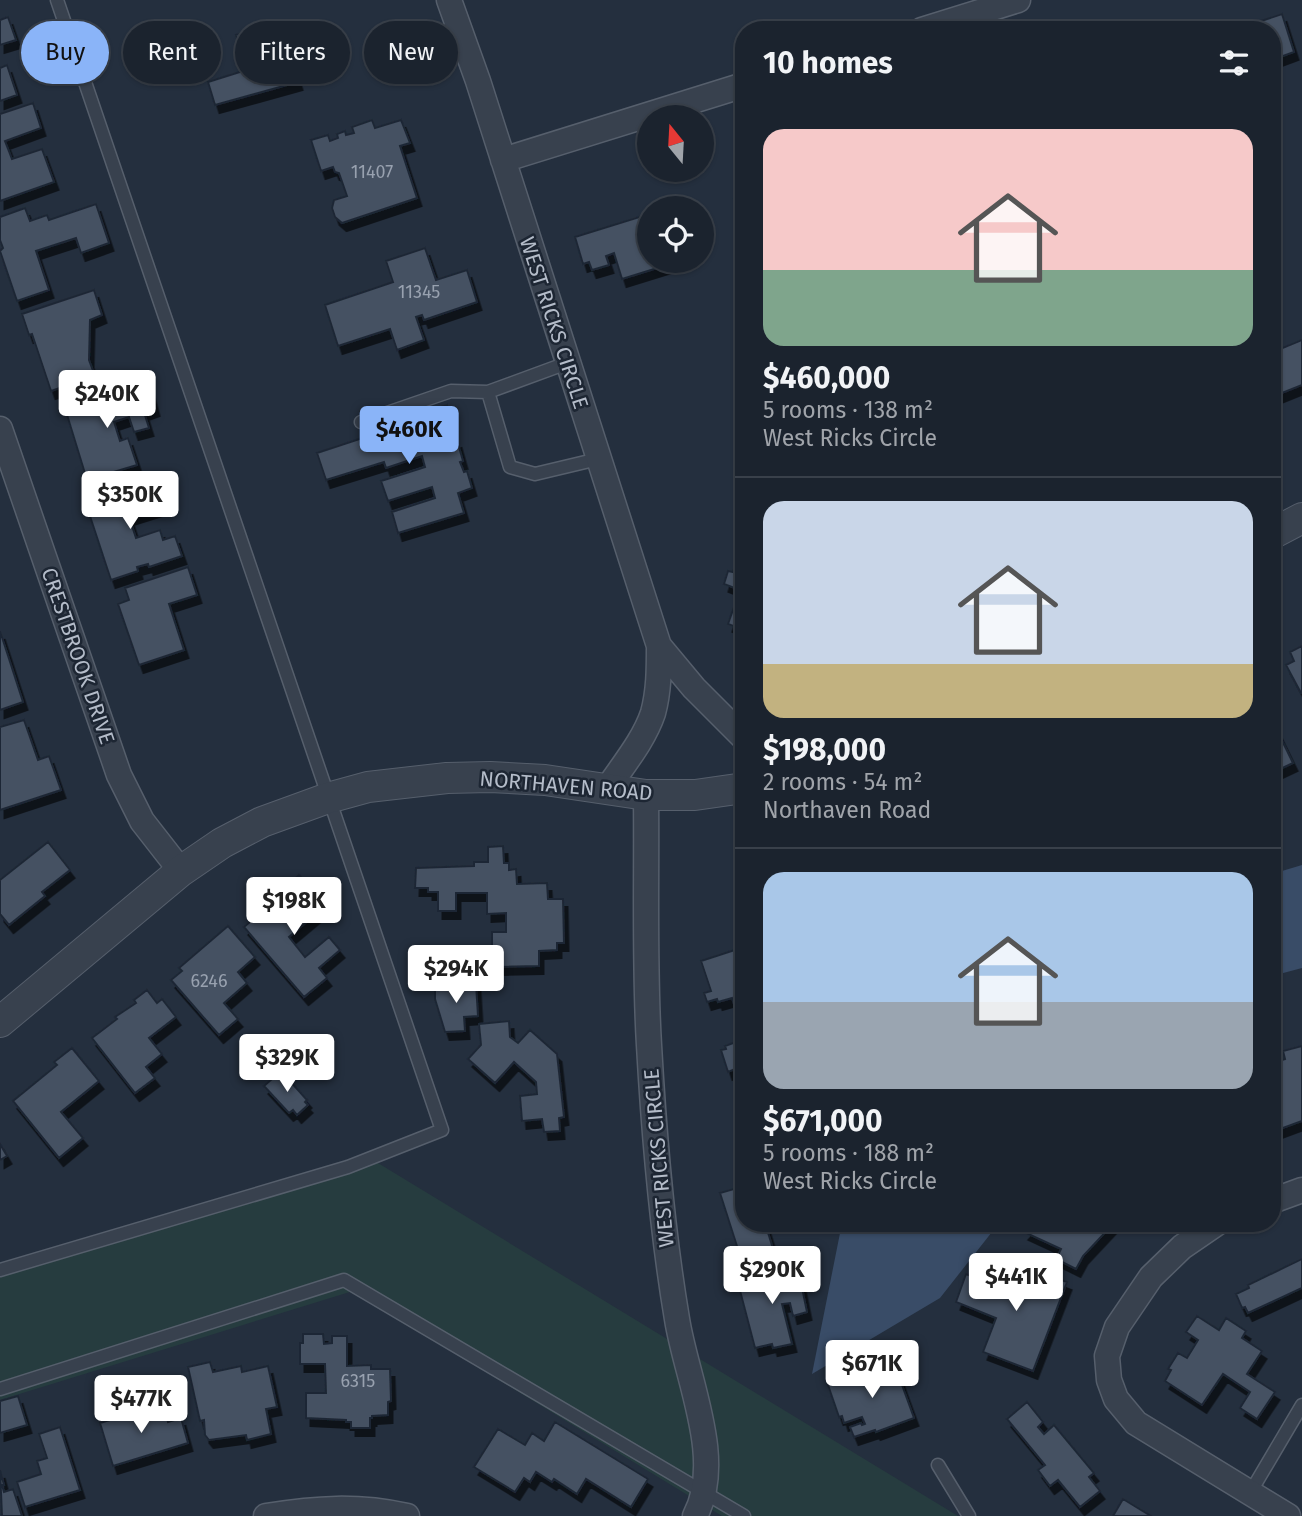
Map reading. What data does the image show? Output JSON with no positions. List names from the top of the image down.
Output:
{
  "streets": {
    "street": ["WEST RICKS CIRCLE", "CRESTBROOK DRIVE", "NORTHAVEN ROAD"]
  },
  "crossings": [
    ["WEST RICKS CIRCLE", "NORTHAVEN ROAD"],
    ["CRESTBROOK DRIVE", "NORTHAVEN ROAD"]
  ],
  "house_numbers": [
    "11407",
    "11345",
    "6246",
    "6315"
  ],
  "north": "top",
  "page": {
    "chip": [
      "Buy",
      "Rent",
      "Filters",
      "New"
    ],
    "heading": "10 homes",
    "list": [
      {
        "name": "$460,000",
        "note": "5 rooms · 138 m² · West Ricks Circle"
      },
      {
        "name": "$198,000",
        "note": "2 rooms · 54 m² · Northaven Road"
      },
      {
        "name": "$671,000",
        "note": "5 rooms · 188 m² · West Ricks Circle"
      }
    ],
    "price": [
      "$240K",
      "$460K",
      "$350K",
      "$198K",
      "$294K",
      "$329K",
      "$290K",
      "$441K",
      "$671K",
      "$477K"
    ]
  }
}
